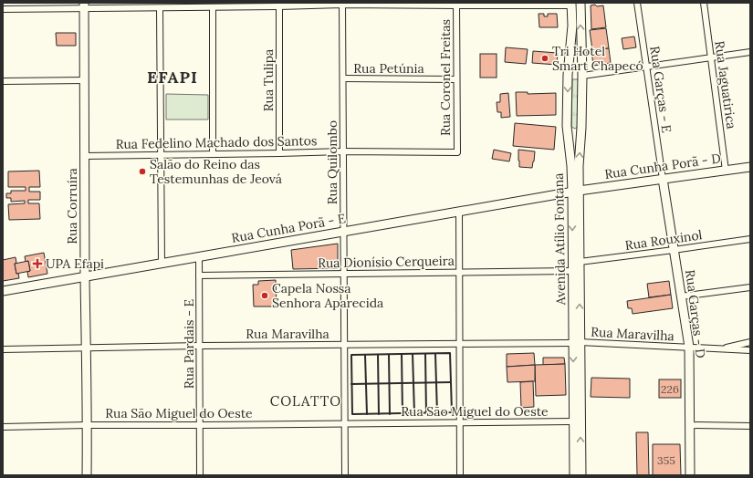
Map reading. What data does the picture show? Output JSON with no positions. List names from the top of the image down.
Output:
{
  "streets": {
    "street": [
      "Rua Petúnia",
      "Rua Coronel Freitas",
      "Rua Tulipa",
      "Rua Jaguatirica",
      "Rua Garças - E",
      "Rua Fedelino Machado dos Santos",
      "Rua Quilombo",
      "Rua Cunha Porã - D",
      "Rua Corruíra",
      "Rua Cunha Porã - E",
      "Avenida Atílio Fontana",
      "Rua Rouxinol",
      "Rua Dionísio Cerqueira",
      "Rua Garças - D",
      "Rua Maravilha",
      "Rua Pardais - E",
      "Rua São Miguel do Oeste"
    ]
  },
  "crossings": [
    ["Rua Petúnia", "Rua Coronel Freitas"],
    ["Rua Petúnia", "Rua Quilombo"],
    ["Rua Coronel Freitas", "Rua Fedelino Machado dos Santos"],
    ["Rua Tulipa", "Rua Fedelino Machado dos Santos"],
    ["Rua Jaguatirica", "Rua Cunha Porã - D"],
    ["Rua Garças - E", "Rua Cunha Porã - D"],
    ["Rua Garças - E", "Rua Garças - D"],
    ["Rua Fedelino Machado dos Santos", "Rua Quilombo"],
    ["Rua Fedelino Machado dos Santos", "Rua Corruíra"],
    ["Rua Quilombo", "Rua Cunha Porã - E"],
    ["Rua Quilombo", "Rua Dionísio Cerqueira"],
    ["Rua Quilombo", "Rua Maravilha"],
    ["Rua Quilombo", "Rua São Miguel do Oeste"],
    ["Rua Cunha Porã - D", "Rua Cunha Porã - E"],
    ["Rua Cunha Porã - D", "Avenida Atílio Fontana"],
    ["Rua Cunha Porã - D", "Rua Garças - D"],
    ["Rua Corruíra", "Rua Cunha Porã - E"],
    ["Rua Corruíra", "Rua Maravilha"],
    ["Rua Corruíra", "Rua São Miguel do Oeste"],
    ["Rua Cunha Porã - E", "Avenida Atílio Fontana"],
    ["Rua Cunha Porã - E", "Rua Pardais - E"],
    ["Avenida Atílio Fontana", "Rua Rouxinol"],
    ["Avenida Atílio Fontana", "Rua Dionísio Cerqueira"],
    ["Avenida Atílio Fontana", "Rua Maravilha"],
    ["Avenida Atílio Fontana", "Rua São Miguel do Oeste"],
    ["Rua Rouxinol", "Rua Garças - D"],
    ["Rua Dionísio Cerqueira", "Rua Pardais - E"],
    ["Rua Garças - D", "Rua Maravilha"],
    ["Rua Maravilha", "Rua Pardais - E"],
    ["Rua Pardais - E", "Rua São Miguel do Oeste"]
  ],
  "districts": ["EFAPI", "COLATTO"],
  "places": {
    "other": ["Tri Hotel Smart Chapecó", "Salão do Reino das Testemunhas de Jeová", "Capela Nossa Senhora Aparecida"],
    "health": ["UPA Efapi"]
  },
  "house_numbers": ["226", "355"]
}
